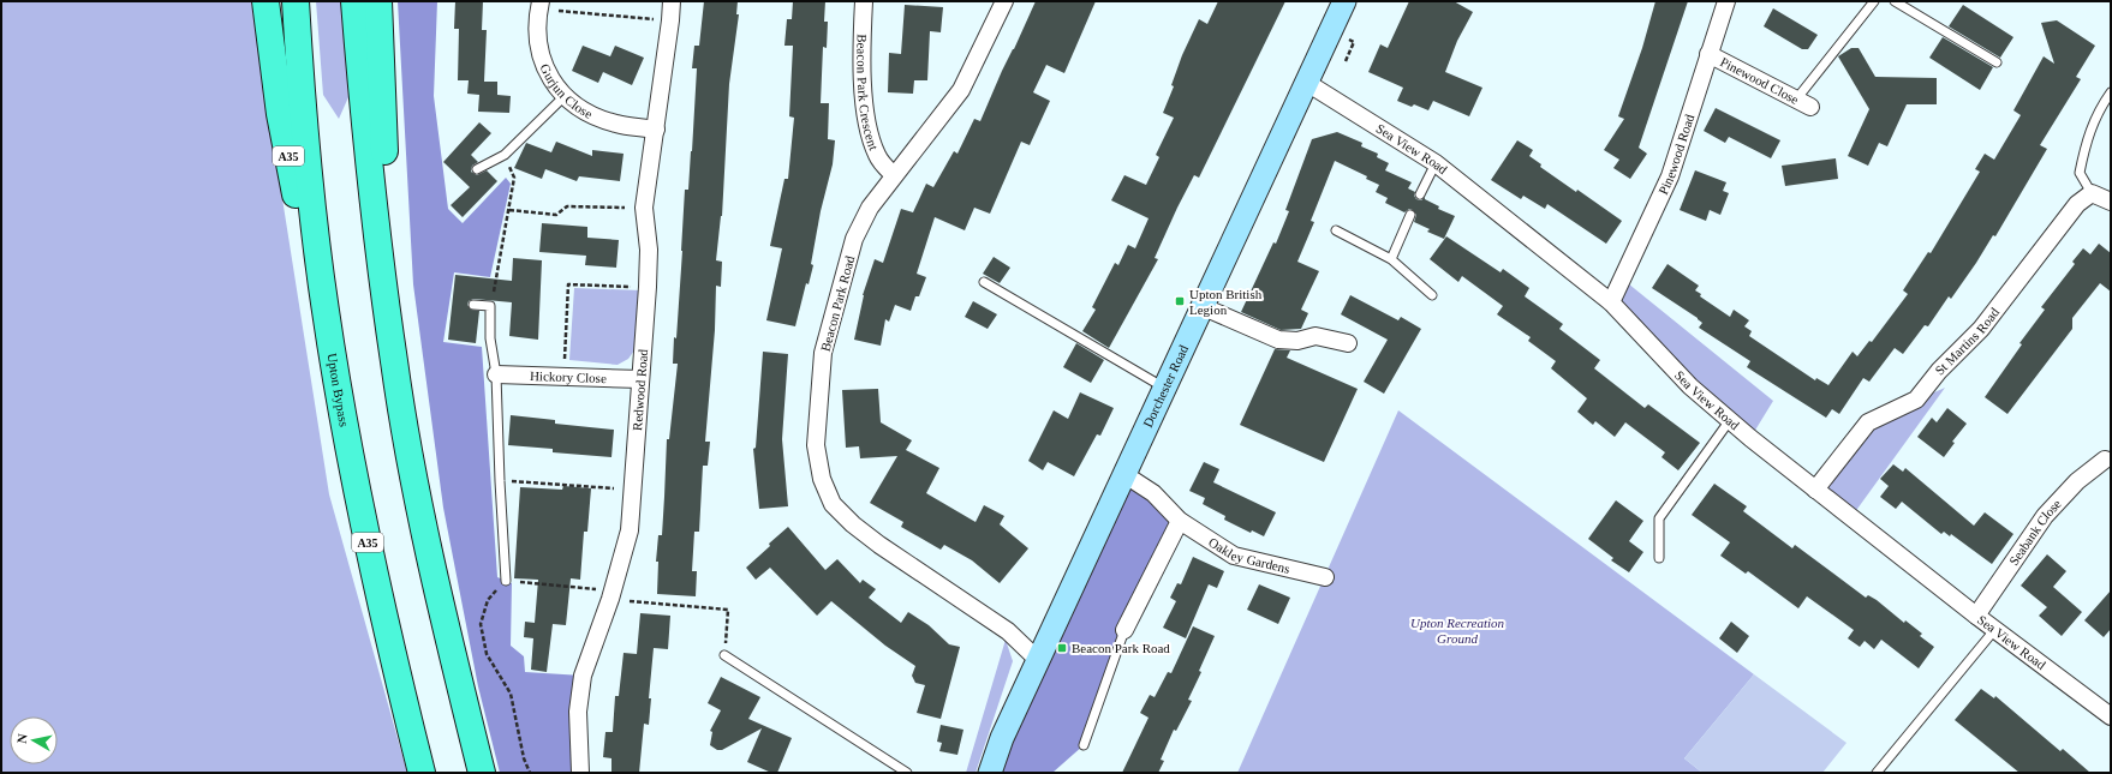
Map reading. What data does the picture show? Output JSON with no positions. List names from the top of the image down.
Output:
{
  "streets": {
    "highway": ["A35", "Upton Bypass"],
    "main road": ["Dorchester Road"],
    "street": [
      "Pinewood Close",
      "Gurjun Close",
      "Beacon Park Crescent",
      "Sea View Road",
      "Pinewood Road",
      "Beacon Park Road",
      "St Martins Road",
      "Hickory Close",
      "Redwood Road",
      "Seabank Close",
      "Oakley Gardens"
    ]
  },
  "crossings": [
    ["Pinewood Close", "Pinewood Road"],
    ["Gurjun Close", "Redwood Road"],
    ["Beacon Park Crescent", "Beacon Park Road"],
    ["Sea View Road", "Pinewood Road"],
    ["Sea View Road", "St Martins Road"],
    ["Sea View Road", "Dorchester Road"],
    ["Sea View Road", "Seabank Close"],
    ["A35", "Upton Bypass"],
    ["Beacon Park Road", "Dorchester Road"],
    ["Hickory Close", "Redwood Road"],
    ["Dorchester Road", "Oakley Gardens"]
  ],
  "parks": ["Upton Recreation Ground"],
  "places": {
    "transit": ["Upton British Legion", "Beacon Park Road"]
  },
  "north": "left"
}
